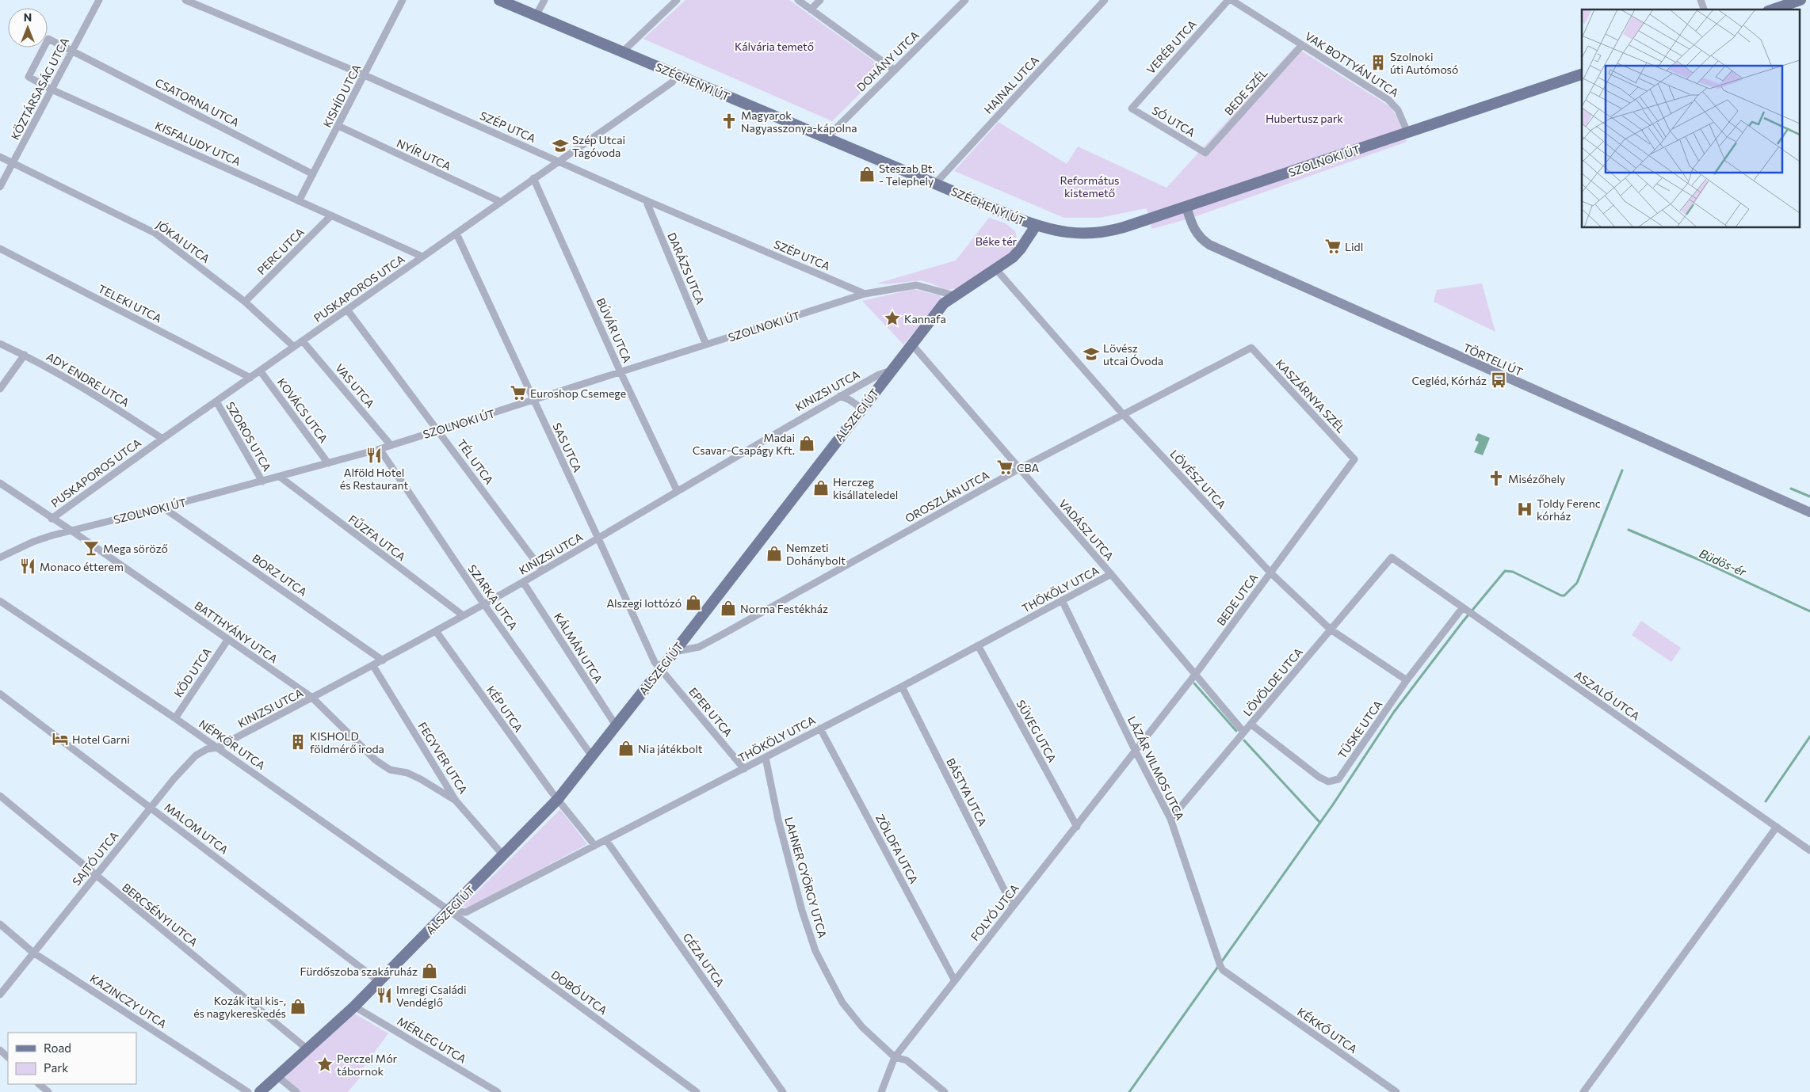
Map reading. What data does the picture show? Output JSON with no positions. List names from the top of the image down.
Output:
{
  "streets": {
    "main road": [
      "SZÉCHENYI ÚT",
      "SZOLNOKI ÚT",
      "TÖRTELI ÚT",
      "ALSZEGI ÚT"
    ],
    "street": [
      "VERÉB UTCA",
      "DOHÁNY UTCA",
      "VAK BOTTYÁN UTCA",
      "HAJNAL UTCA",
      "KÖZTÁRSASÁG UTCA",
      "BEDE SZÉL",
      "KISHÍD UTCA",
      "CSATORNA UTCA",
      "SÓ UTCA",
      "SZÉP UTCA",
      "KISFALUDY UTCA",
      "NYÍR UTCA",
      "JÓKAI UTCA",
      "PERC UTCA",
      "DARÁZS UTCA",
      "PUSKAPOROS UTCA",
      "TELEKI UTCA",
      "BÚVÁR UTCA",
      "ADY ENDRE UTCA",
      "VAS UTCA",
      "KINIZSI UTCA",
      "KASZÁRNYA SZÉL",
      "KOVÁCS UTCA",
      "SZOROS UTCA",
      "SAS UTCA",
      "TÉL UTCA",
      "LÖVÉSZ UTCA",
      "OROSZLÁN UTCA",
      "VADÁSZ UTCA",
      "FŰZFA UTCA",
      "BORZ UTCA",
      "THÖKÖLY UTCA",
      "SZARKA UTCA",
      "BEDE UTCA",
      "BATTHYÁNY UTCA",
      "KÁLMÁN UTCA",
      "KÖD UTCA",
      "LÖVÖLDE UTCA",
      "ASZALÓ UTCA",
      "KÉP UTCA",
      "EPER UTCA",
      "TÜSKE UTCA",
      "SÜVEG UTCA",
      "NÉPKÖR UTCA",
      "FEGYVER UTCA",
      "LÁZÁR VILMOS UTCA",
      "BÁSTYA UTCA",
      "MALOM UTCA",
      "ZÖLDFA UTCA",
      "SAJTÓ UTCA",
      "LAHNER GYÖRGY UTCA",
      "FOLYÓ UTCA",
      "BERCSÉNYI UTCA",
      "GÉZA UTCA",
      "DOBÓ UTCA",
      "KAZINCZY UTCA",
      "KÉKKŐ UTCA",
      "MÉRLEG UTCA"
    ]
  },
  "crossings": [
    ["VERÉB UTCA", "SÓ UTCA"],
    ["DOHÁNY UTCA", "SZÉCHENYI ÚT"],
    ["VAK BOTTYÁN UTCA", "BEDE SZÉL"],
    ["VAK BOTTYÁN UTCA", "SZOLNOKI ÚT"],
    ["SZÉCHENYI ÚT", "HAJNAL UTCA"],
    ["SZÉCHENYI ÚT", "SZOLNOKI ÚT"],
    ["SZÉCHENYI ÚT", "PUSKAPOROS UTCA"],
    ["SZÉCHENYI ÚT", "ALSZEGI ÚT"],
    ["KÖZTÁRSASÁG UTCA", "CSATORNA UTCA"],
    ["KÖZTÁRSASÁG UTCA", "KISFALUDY UTCA"],
    ["KÖZTÁRSASÁG UTCA", "JÓKAI UTCA"],
    ["BEDE SZÉL", "SÓ UTCA"],
    ["KISHÍD UTCA", "CSATORNA UTCA"],
    ["KISHÍD UTCA", "SZÉP UTCA"],
    ["KISHÍD UTCA", "KISFALUDY UTCA"],
    ["KISHÍD UTCA", "NYÍR UTCA"],
    ["CSATORNA UTCA", "KISFALUDY UTCA"],
    ["SZÉP UTCA", "SZOLNOKI ÚT"],
    ["SZÉP UTCA", "DARÁZS UTCA"],
    ["SZÉP UTCA", "PUSKAPOROS UTCA"],
    ["KISFALUDY UTCA", "PERC UTCA"],
    ["KISFALUDY UTCA", "PUSKAPOROS UTCA"],
    ["NYÍR UTCA", "PUSKAPOROS UTCA"],
    ["SZOLNOKI ÚT", "DARÁZS UTCA"],
    ["SZOLNOKI ÚT", "BÚVÁR UTCA"],
    ["SZOLNOKI ÚT", "TÖRTELI ÚT"],
    ["SZOLNOKI ÚT", "VAS UTCA"],
    ["SZOLNOKI ÚT", "KOVÁCS UTCA"],
    ["SZOLNOKI ÚT", "ALSZEGI ÚT"],
    ["SZOLNOKI ÚT", "SZOROS UTCA"],
    ["SZOLNOKI ÚT", "SAS UTCA"],
    ["SZOLNOKI ÚT", "TÉL UTCA"],
    ["SZOLNOKI ÚT", "FŰZFA UTCA"],
    ["SZOLNOKI ÚT", "BORZ UTCA"],
    ["SZOLNOKI ÚT", "SZARKA UTCA"],
    ["SZOLNOKI ÚT", "BATTHYÁNY UTCA"],
    ["JÓKAI UTCA", "PERC UTCA"],
    ["JÓKAI UTCA", "PUSKAPOROS UTCA"],
    ["PUSKAPOROS UTCA", "TELEKI UTCA"],
    ["PUSKAPOROS UTCA", "BÚVÁR UTCA"],
    ["PUSKAPOROS UTCA", "ADY ENDRE UTCA"],
    ["PUSKAPOROS UTCA", "VAS UTCA"],
    ["PUSKAPOROS UTCA", "KOVÁCS UTCA"],
    ["PUSKAPOROS UTCA", "SZOROS UTCA"],
    ["PUSKAPOROS UTCA", "SAS UTCA"],
    ["PUSKAPOROS UTCA", "TÉL UTCA"],
    ["PUSKAPOROS UTCA", "BATTHYÁNY UTCA"],
    ["BÚVÁR UTCA", "KINIZSI UTCA"],
    ["KINIZSI UTCA", "ALSZEGI ÚT"],
    ["KINIZSI UTCA", "SAS UTCA"],
    ["KINIZSI UTCA", "TÉL UTCA"],
    ["KINIZSI UTCA", "FŰZFA UTCA"],
    ["KINIZSI UTCA", "BORZ UTCA"],
    ["KINIZSI UTCA", "SZARKA UTCA"],
    ["KINIZSI UTCA", "BATTHYÁNY UTCA"],
    ["KINIZSI UTCA", "KÁLMÁN UTCA"],
    ["KINIZSI UTCA", "KÉP UTCA"],
    ["KINIZSI UTCA", "NÉPKÖR UTCA"],
    ["KINIZSI UTCA", "FEGYVER UTCA"],
    ["KINIZSI UTCA", "SAJTÓ UTCA"],
    ["KASZÁRNYA SZÉL", "OROSZLÁN UTCA"],
    ["KASZÁRNYA SZÉL", "BEDE UTCA"],
    ["ALSZEGI ÚT", "SAS UTCA"],
    ["ALSZEGI ÚT", "LÖVÉSZ UTCA"],
    ["ALSZEGI ÚT", "OROSZLÁN UTCA"],
    ["ALSZEGI ÚT", "VADÁSZ UTCA"],
    ["ALSZEGI ÚT", "THÖKÖLY UTCA"],
    ["ALSZEGI ÚT", "SZARKA UTCA"],
    ["ALSZEGI ÚT", "KÁLMÁN UTCA"],
    ["ALSZEGI ÚT", "KÉP UTCA"],
    ["ALSZEGI ÚT", "EPER UTCA"],
    ["ALSZEGI ÚT", "NÉPKÖR UTCA"],
    ["ALSZEGI ÚT", "FEGYVER UTCA"],
    ["ALSZEGI ÚT", "MALOM UTCA"],
    ["ALSZEGI ÚT", "BERCSÉNYI UTCA"],
    ["ALSZEGI ÚT", "DOBÓ UTCA"],
    ["ALSZEGI ÚT", "MÉRLEG UTCA"],
    ["SAS UTCA", "EPER UTCA"],
    ["LÖVÉSZ UTCA", "OROSZLÁN UTCA"],
    ["LÖVÉSZ UTCA", "BEDE UTCA"],
    ["LÖVÉSZ UTCA", "LÖVÖLDE UTCA"],
    ["LÖVÉSZ UTCA", "TÜSKE UTCA"],
    ["OROSZLÁN UTCA", "VADÁSZ UTCA"],
    ["VADÁSZ UTCA", "THÖKÖLY UTCA"],
    ["VADÁSZ UTCA", "BEDE UTCA"],
    ["VADÁSZ UTCA", "LÖVÖLDE UTCA"],
    ["THÖKÖLY UTCA", "EPER UTCA"],
    ["THÖKÖLY UTCA", "SÜVEG UTCA"],
    ["THÖKÖLY UTCA", "NÉPKÖR UTCA"],
    ["THÖKÖLY UTCA", "LÁZÁR VILMOS UTCA"],
    ["THÖKÖLY UTCA", "BÁSTYA UTCA"],
    ["THÖKÖLY UTCA", "ZÖLDFA UTCA"],
    ["THÖKÖLY UTCA", "LAHNER GYÖRGY UTCA"],
    ["THÖKÖLY UTCA", "GÉZA UTCA"],
    ["THÖKÖLY UTCA", "DOBÓ UTCA"],
    ["BEDE UTCA", "LÁZÁR VILMOS UTCA"],
    ["BEDE UTCA", "FOLYÓ UTCA"],
    ["BATTHYÁNY UTCA", "KÖD UTCA"],
    ["BATTHYÁNY UTCA", "FEGYVER UTCA"],
    ["KÖD UTCA", "NÉPKÖR UTCA"],
    ["LÖVÖLDE UTCA", "ASZALÓ UTCA"],
    ["LÖVÖLDE UTCA", "TÜSKE UTCA"],
    ["LÖVÖLDE UTCA", "LÁZÁR VILMOS UTCA"],
    ["ASZALÓ UTCA", "TÜSKE UTCA"],
    ["SÜVEG UTCA", "FOLYÓ UTCA"],
    ["NÉPKÖR UTCA", "SAJTÓ UTCA"],
    ["NÉPKÖR UTCA", "DOBÓ UTCA"],
    ["LÁZÁR VILMOS UTCA", "FOLYÓ UTCA"],
    ["LÁZÁR VILMOS UTCA", "KÉKKŐ UTCA"],
    ["BÁSTYA UTCA", "FOLYÓ UTCA"],
    ["MALOM UTCA", "SAJTÓ UTCA"],
    ["ZÖLDFA UTCA", "FOLYÓ UTCA"],
    ["SAJTÓ UTCA", "BERCSÉNYI UTCA"],
    ["SAJTÓ UTCA", "KAZINCZY UTCA"],
    ["LAHNER GYÖRGY UTCA", "FOLYÓ UTCA"]
  ],
  "water": ["Büdös-ér"],
  "parks": [
    "Kálvária temető",
    "Hubertusz park",
    "Református kistemető",
    "Béke tér"
  ],
  "places": {
    "building": ["Szolnoki úti Autómosó", "KISHOLD földmérő iroda"],
    "church": ["Magyarok Nagyasszonya-kápolna", "Misézőhely"],
    "school or university": ["Szép Utcai Tagóvoda", "Lövész utcai Óvoda"],
    "shop": [
      "Steszab Bt. - Telephely",
      "Madai Csavar-Csapágy Kft.",
      "Herczeg kisállateledel",
      "Nemzeti Dohánybolt",
      "Alszegi lottózó",
      "Norma Festékház",
      "Nia játékbolt",
      "Fürdőszoba szakáruház",
      "Kozák ital kis-, és nagykereskedés"
    ],
    "supermarket": ["Lidl", "Euroshop Csemege", "CBA"],
    "place": ["Kannafa", "Perczel Mór tábornok"],
    "bus stop": ["Cegléd, Kórház"],
    "restaurant": ["Alföld Hotel és Restaurant", "Monaco étterem", "Imregi Családi Vendéglő"],
    "hospital": ["Toldy Ferenc kórház"],
    "bar": ["Mega söröző"],
    "hotel": ["Hotel Garni"]
  },
  "legend": ["Road", "Park"],
  "north": "top"
}
